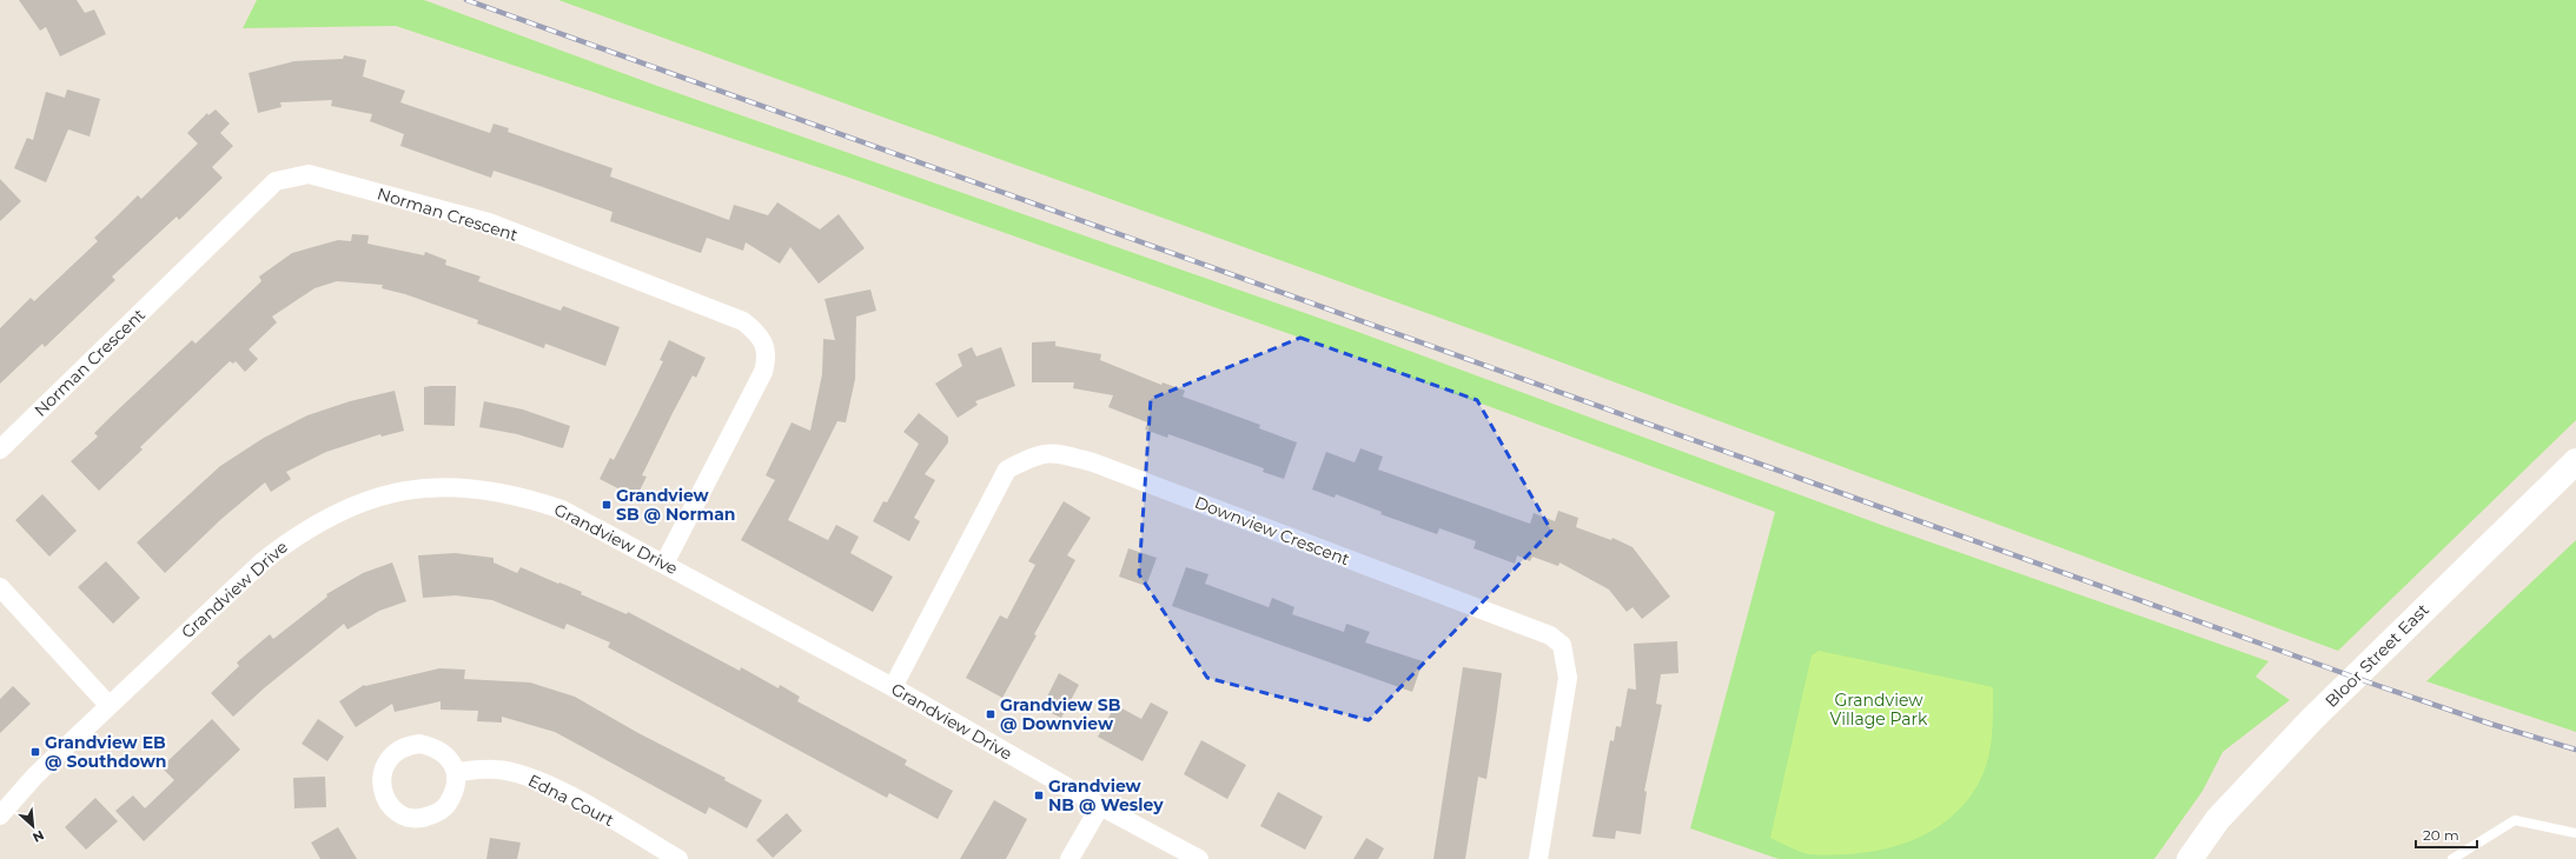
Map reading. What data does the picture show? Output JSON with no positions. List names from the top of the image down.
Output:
{
  "streets": {
    "main road": ["Bloor Street East"],
    "street": [
      "Norman Crescent",
      "Downview Crescent",
      "Grandview Drive",
      "Edna Court"
    ]
  },
  "crossings": [
    ["Norman Crescent", "Grandview Drive"],
    ["Downview Crescent", "Grandview Drive"]
  ],
  "parks": ["Grandview Village Park"],
  "places": {
    "transit": [
      "Grandview SB @ Norman",
      "Grandview SB @ Downview",
      "Grandview EB @ Southdown",
      "Grandview NB @ Wesley"
    ]
  },
  "scale_bar": "20 m",
  "north": "bottom right"
}
